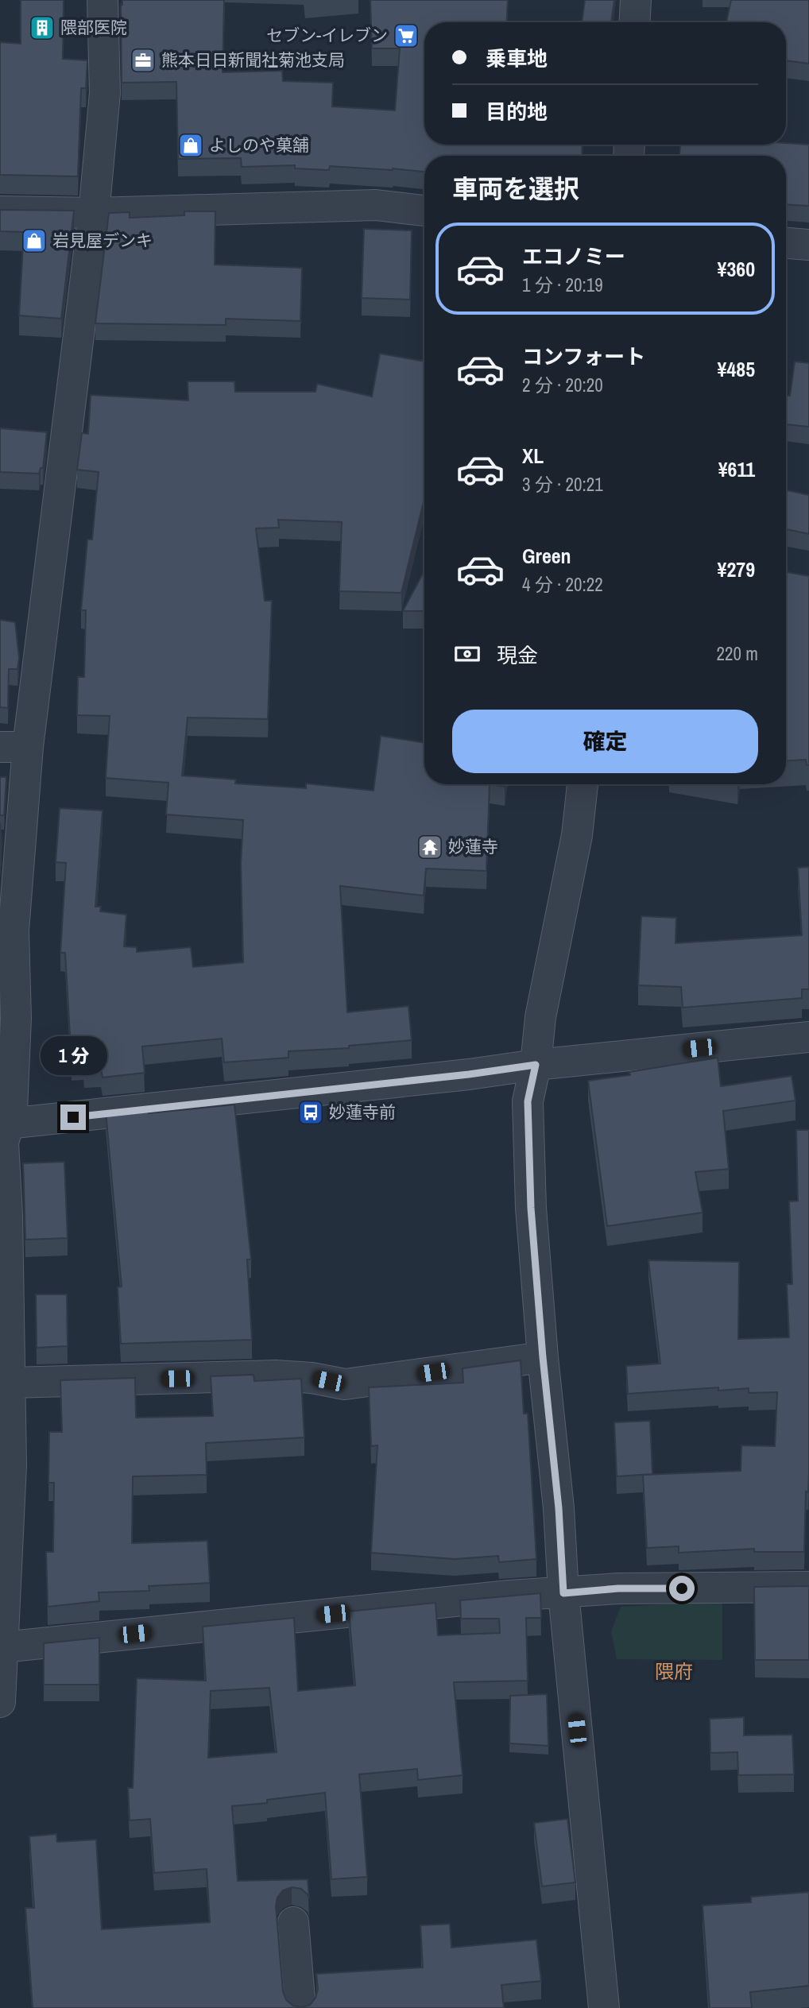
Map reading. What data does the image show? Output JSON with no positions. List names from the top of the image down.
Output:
{
  "districts": ["隈府"],
  "places": {
    "building": ["隈部医院"],
    "supermarket": ["セブン-イレブン"],
    "office": ["熊本日日新聞社菊池支局"],
    "shop": ["よしのや菓舗", "岩見屋デンキ"],
    "temple": ["妙蓮寺"],
    "bus stop": ["妙蓮寺前"]
  },
  "page": {
    "banner": ["乗車地", "目的地"],
    "heading": "車両を選択",
    "list": [
      {
        "name": "エコノミー",
        "note": "1 分 · 20:19",
        "value": "¥360"
      },
      {
        "name": "コンフォート",
        "note": "2 分 · 20:20",
        "value": "¥485"
      },
      {
        "name": "XL",
        "note": "3 分 · 20:21",
        "value": "¥611"
      },
      {
        "name": "Green",
        "note": "4 分 · 20:22",
        "value": "¥279"
      }
    ],
    "pay": ["現金", "220 m"],
    "buttons": "確定",
    "bubble": "1 分"
  }
}
